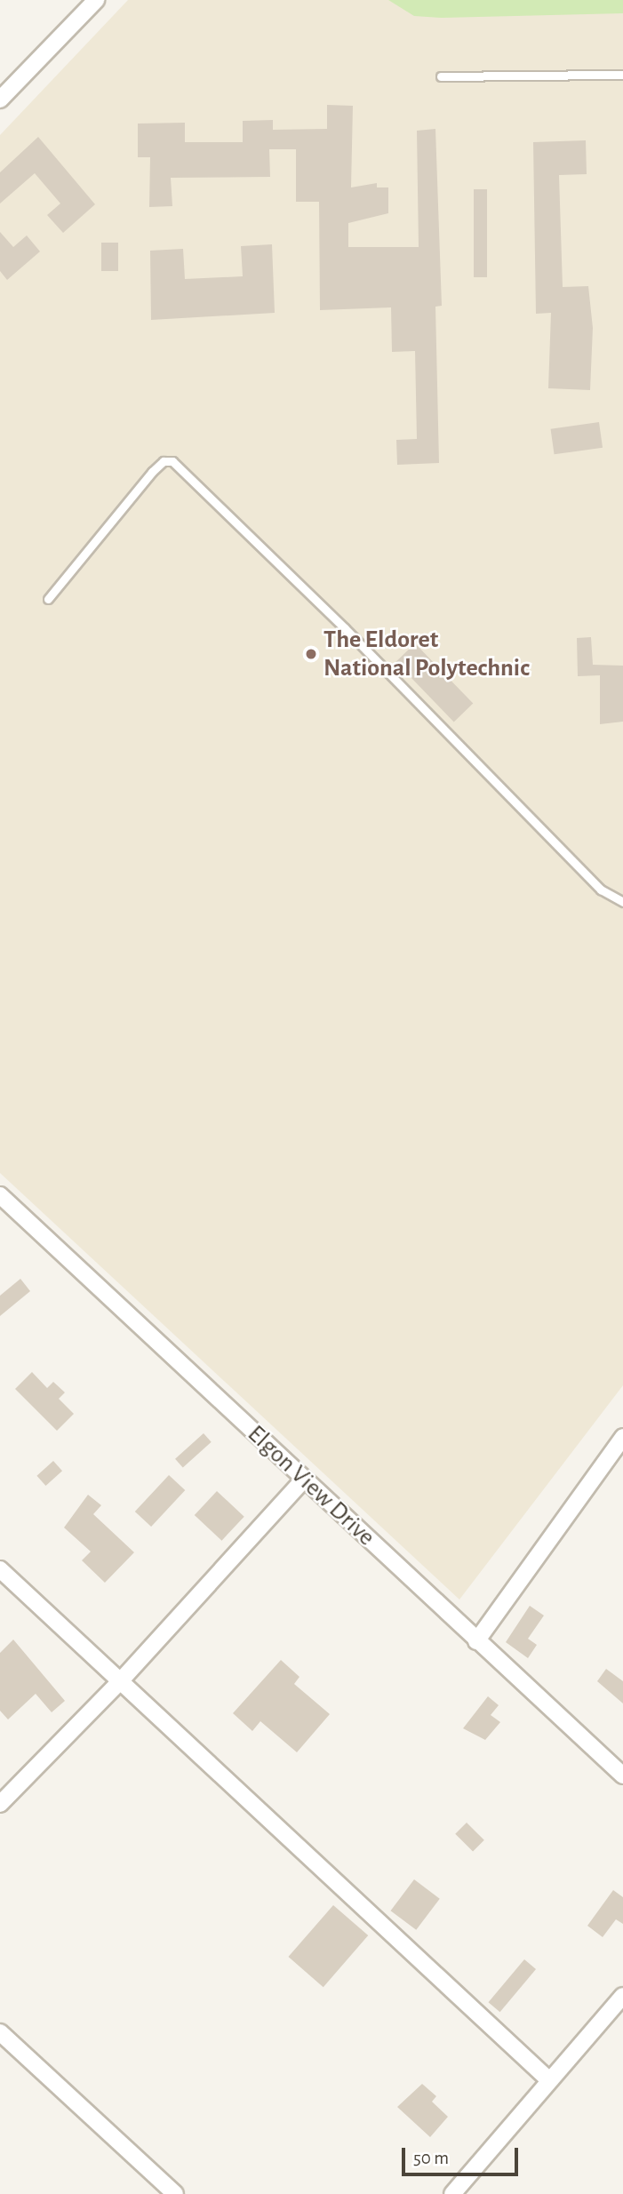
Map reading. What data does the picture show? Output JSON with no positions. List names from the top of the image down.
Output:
{
  "streets": {
    "street": ["Elgon View Drive"]
  },
  "places": ["The Eldoret National Polytechnic"],
  "scale_bar": "50 m"
}
